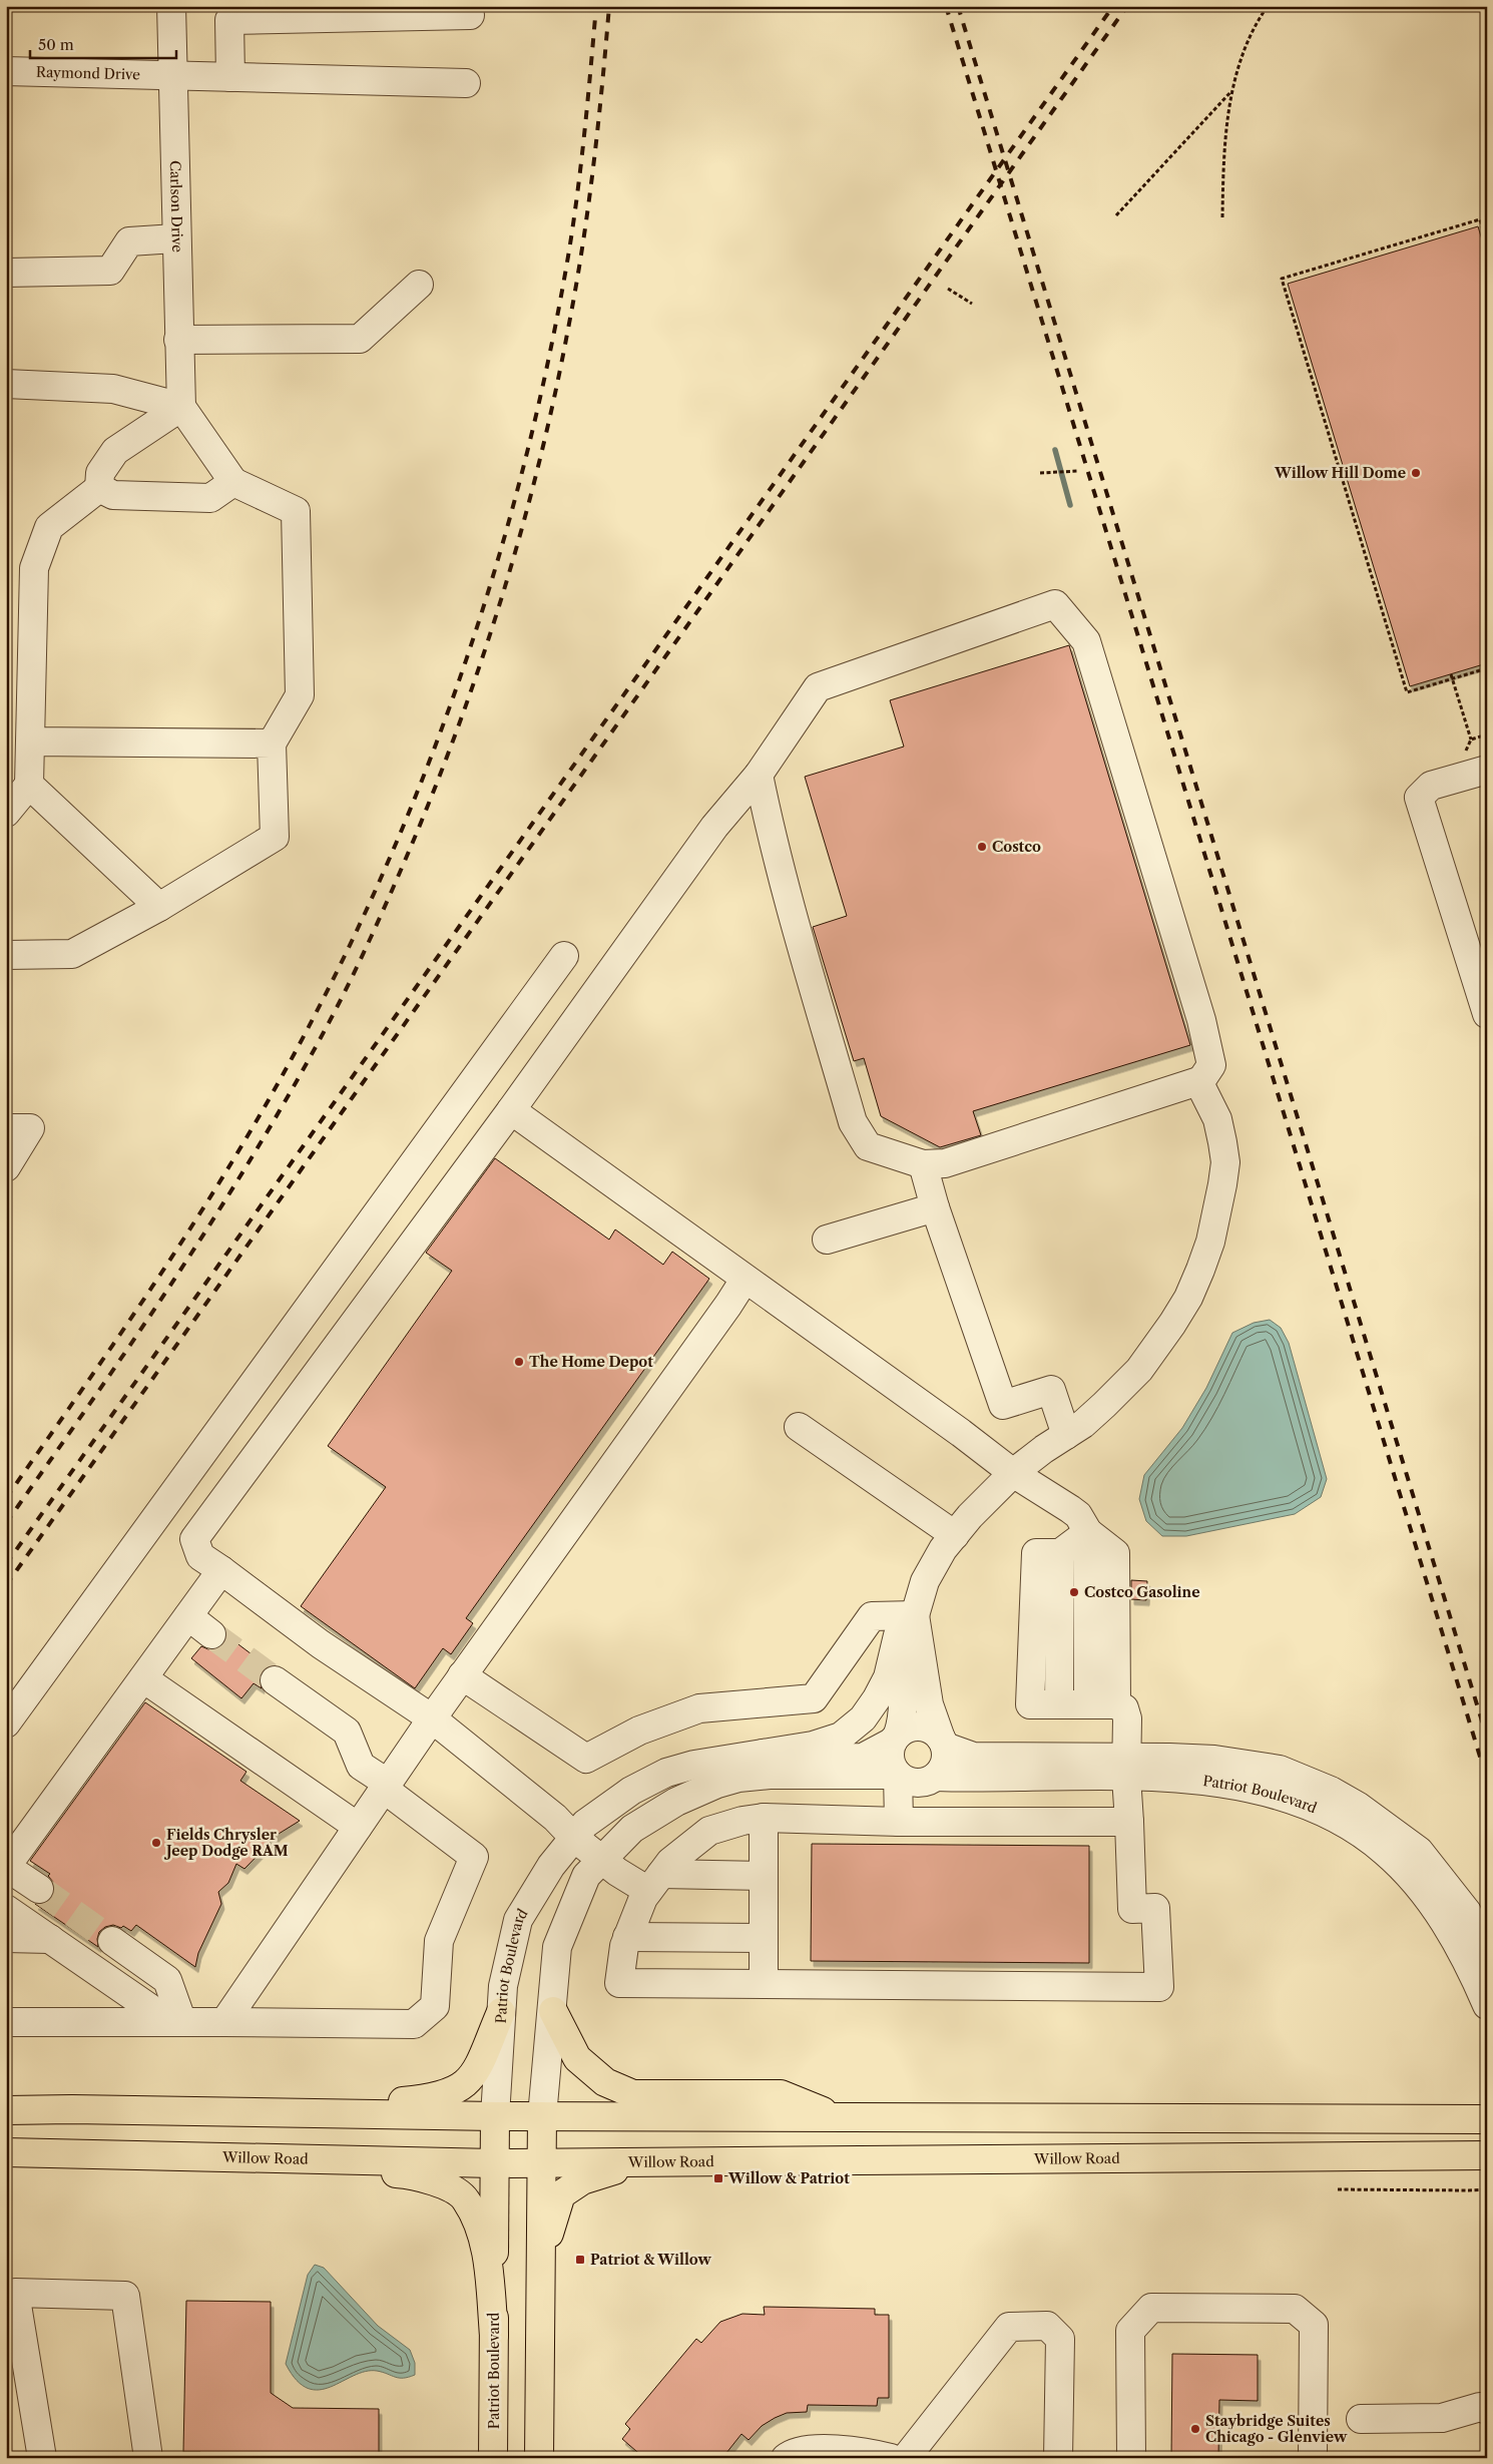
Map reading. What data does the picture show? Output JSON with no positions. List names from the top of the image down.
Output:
{
  "streets": {
    "main road": ["Patriot Boulevard", "Willow Road"],
    "street": ["Raymond Drive", "Carlson Drive"]
  },
  "crossings": [
    ["Raymond Drive", "Carlson Drive"],
    ["Patriot Boulevard", "Willow Road"]
  ],
  "places": {
    "other": [
      "Willow Hill Dome",
      "Costco",
      "The Home Depot",
      "Costco Gasoline",
      "Fields Chrysler Jeep Dodge RAM",
      "Staybridge Suites Chicago - Glenview"
    ],
    "transit": ["Willow & Patriot", "Patriot & Willow"]
  },
  "scale_bar": "50 m"
}
